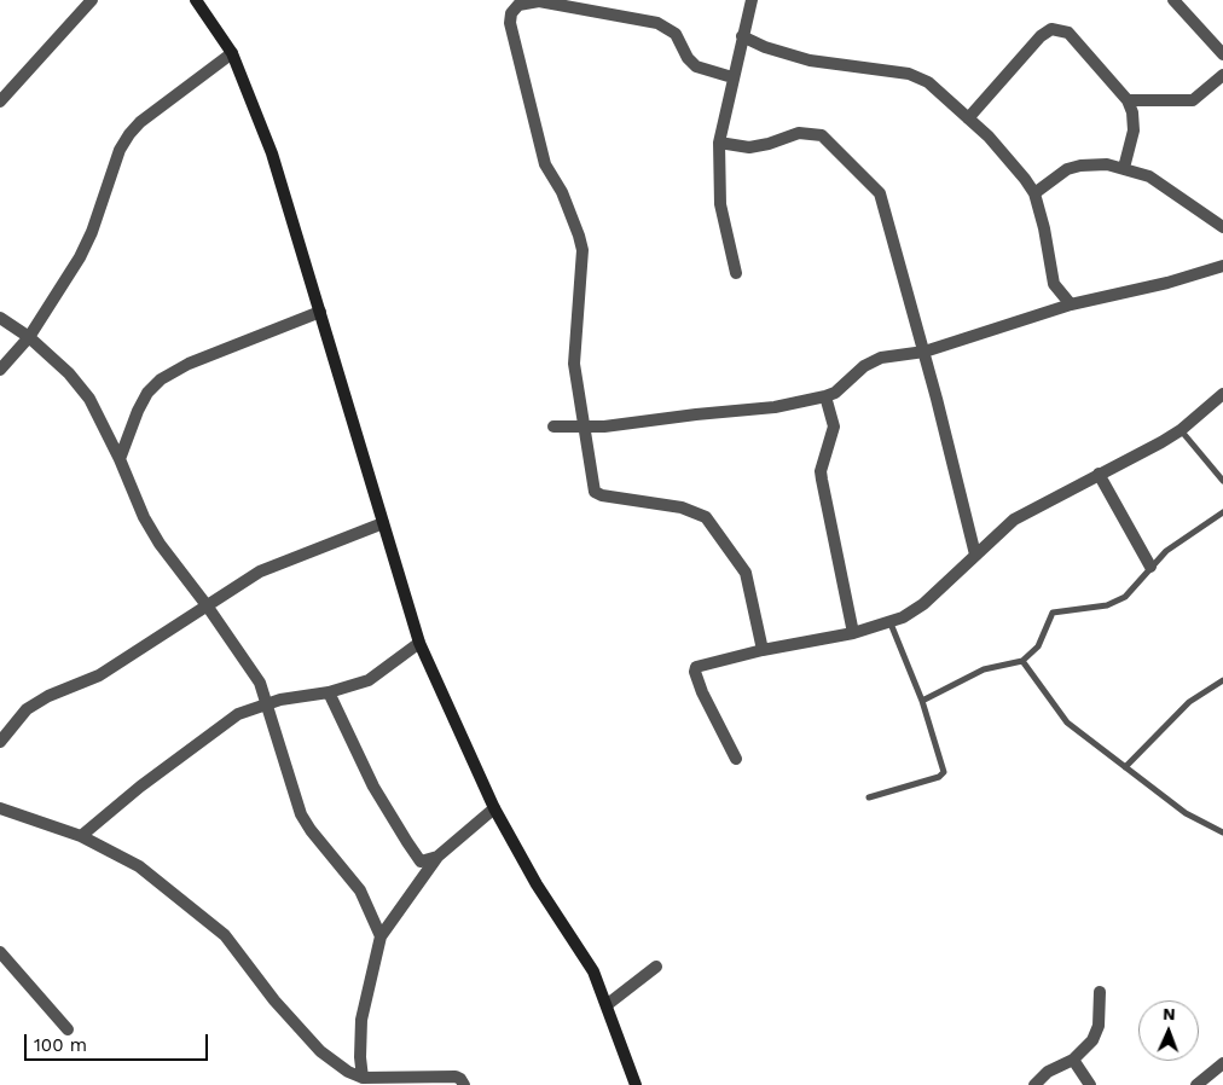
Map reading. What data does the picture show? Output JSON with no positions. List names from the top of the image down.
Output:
{
  "scale_bar": "100 m",
  "north": "top"
}
